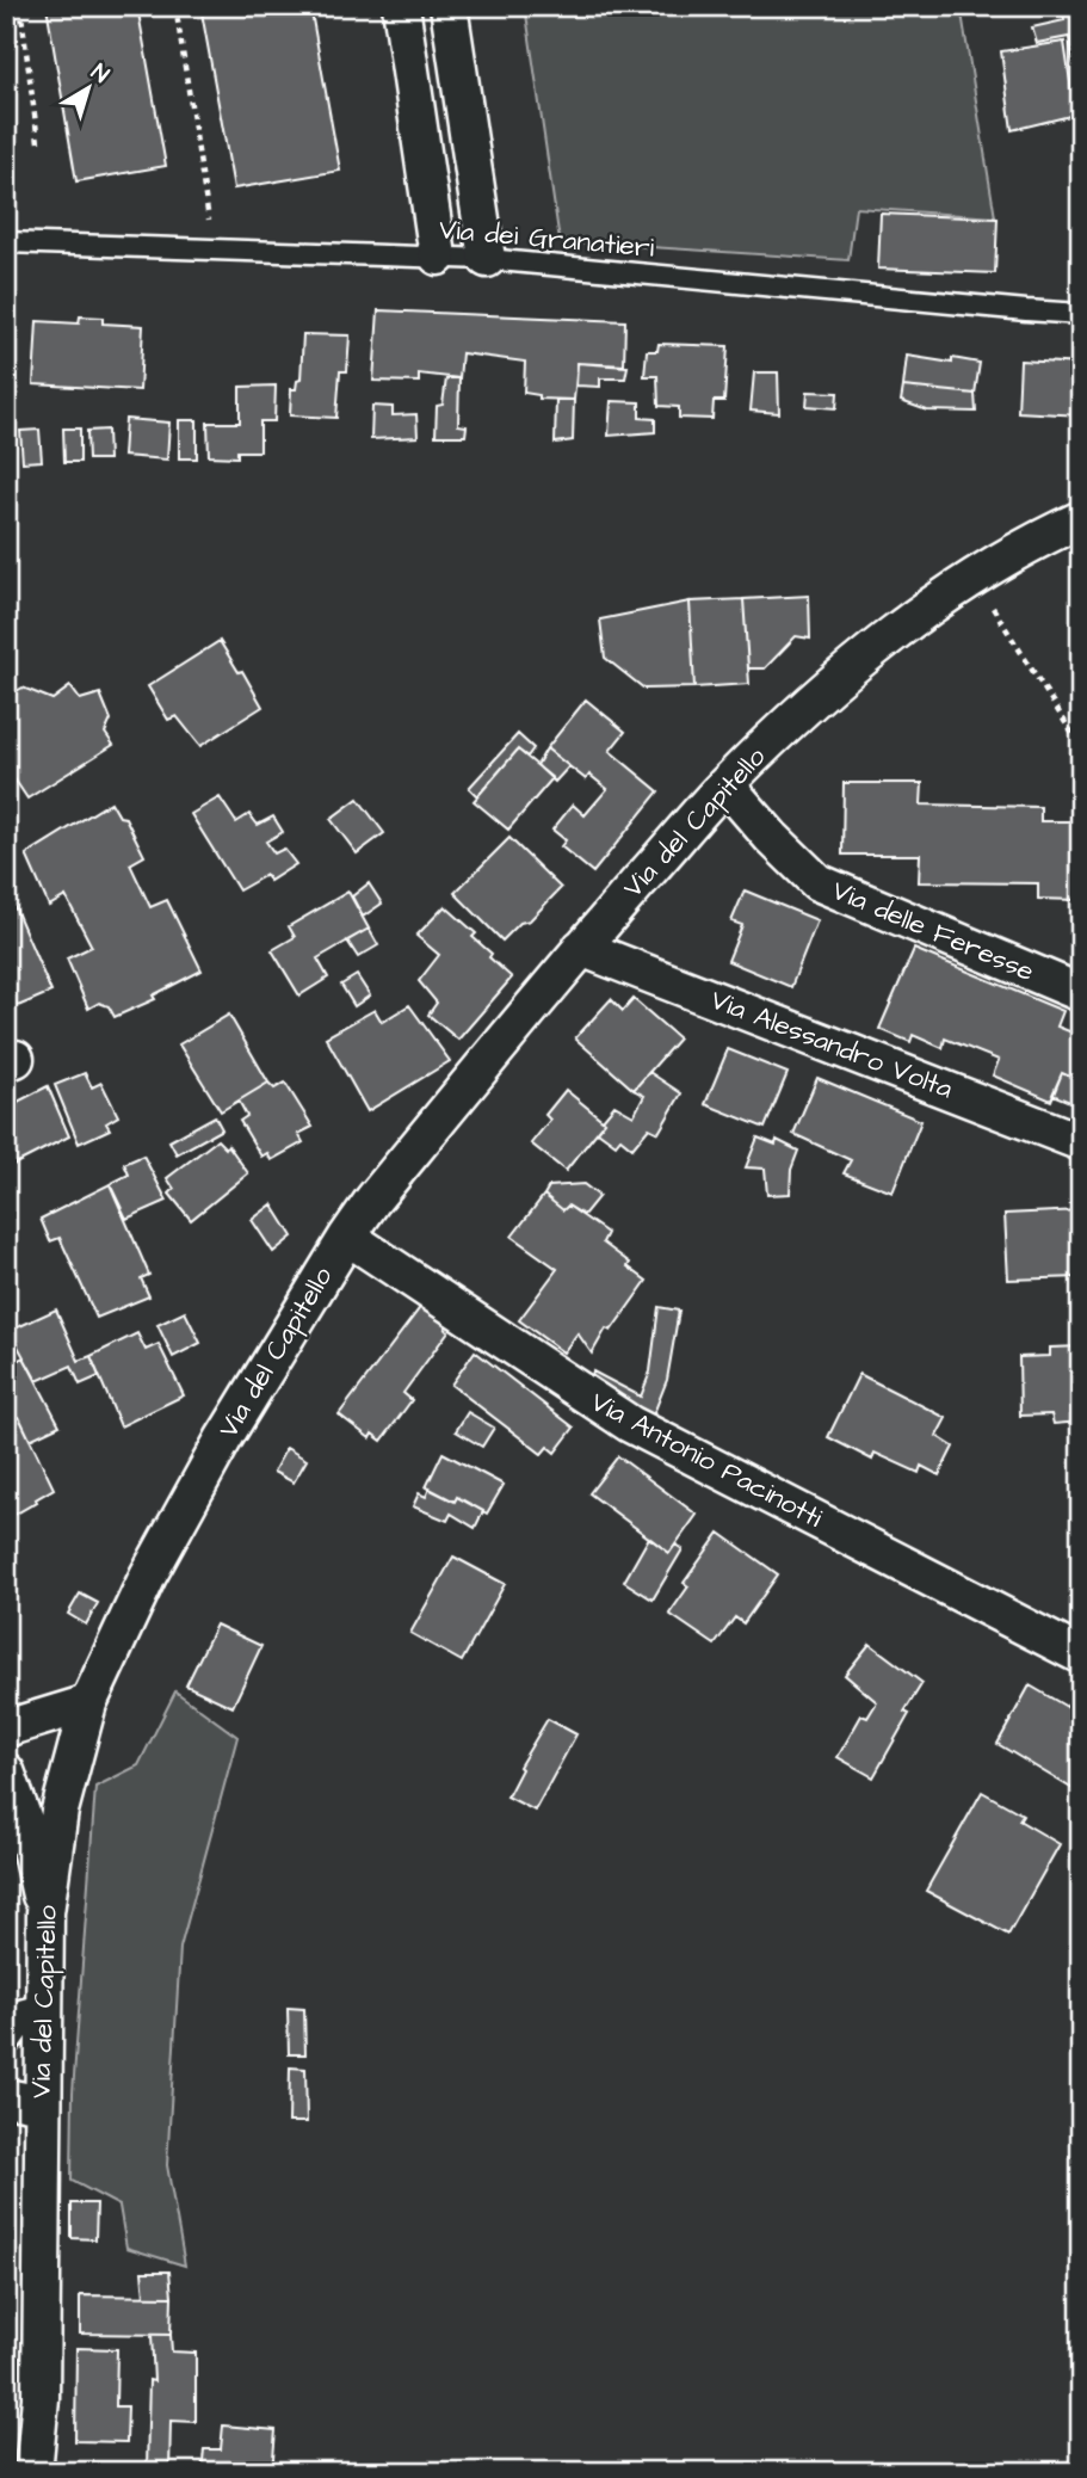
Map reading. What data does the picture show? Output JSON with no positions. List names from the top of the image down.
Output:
{
  "streets": {
    "street": [
      "Via del Capitello",
      "Via delle Feresse",
      "Via Alessandro Volta",
      "Via Antonio Pacinotti"
    ],
    "lane": ["Via dei Granatieri"]
  },
  "crossings": [
    ["Via del Capitello", "Via delle Feresse"],
    ["Via del Capitello", "Via Alessandro Volta"],
    ["Via del Capitello", "Via Antonio Pacinotti"]
  ],
  "north": "top right"
}
